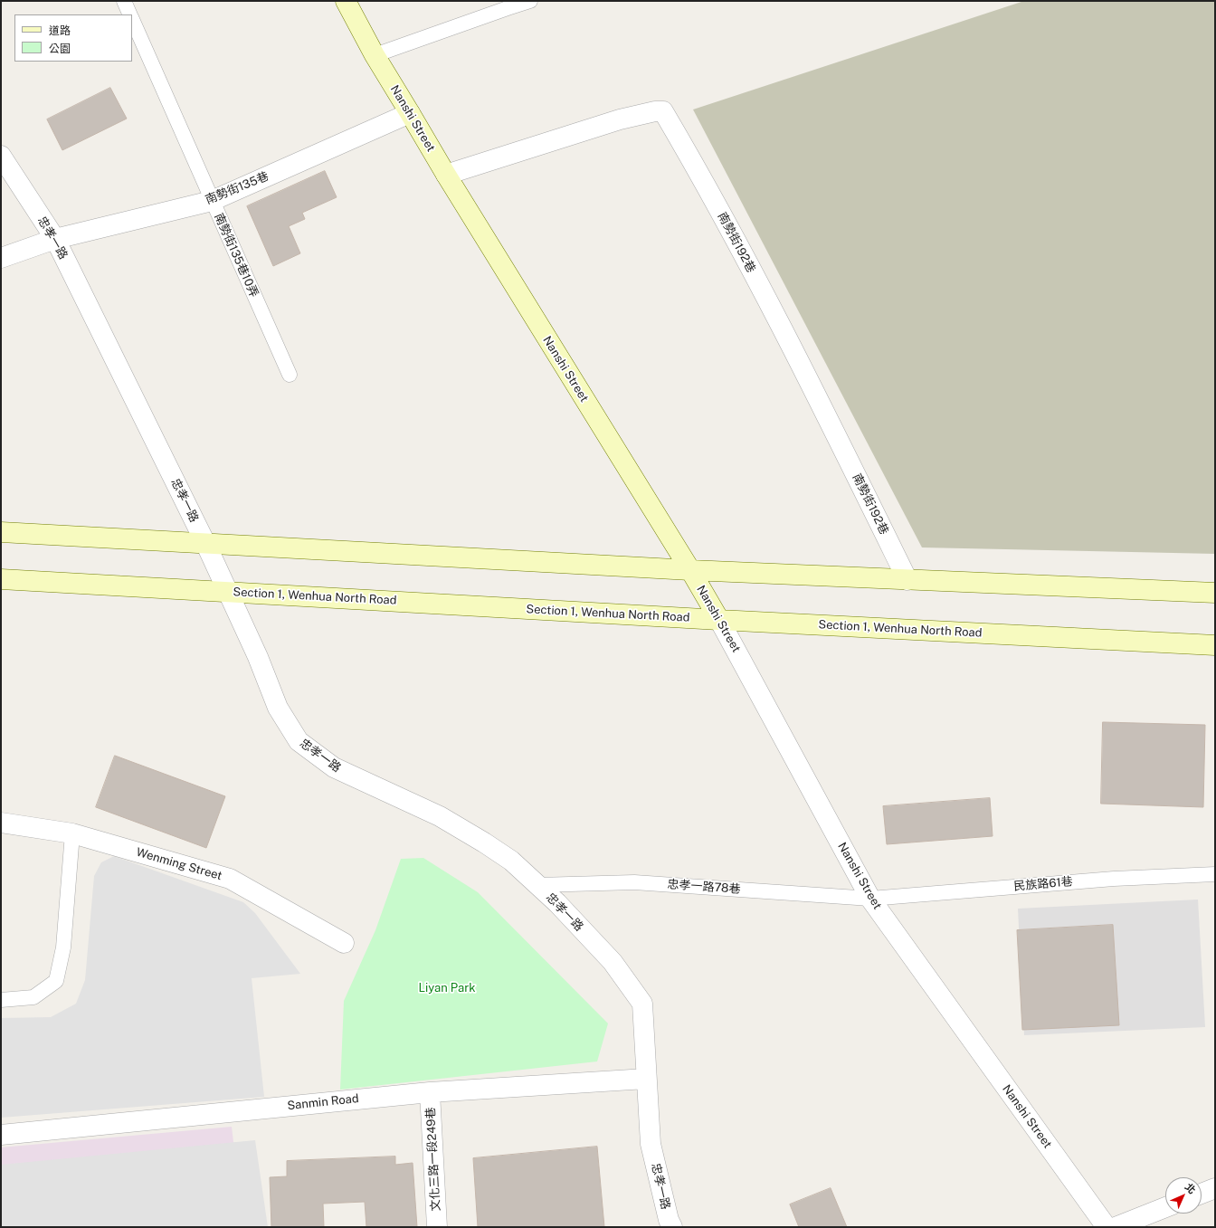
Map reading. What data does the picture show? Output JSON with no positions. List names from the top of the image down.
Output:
{
  "streets": {
    "main road": ["Nanshi Street", "Section 1, Wenhua North Road"],
    "street": [
      "南勢街135巷",
      "忠孝一路",
      "南勢街192巷",
      "Wenming Street",
      "Sanmin Road",
      "文化三路一段249巷"
    ],
    "lane": ["南勢街135巷10弄", "民族路61巷", "忠孝一路78巷"]
  },
  "crossings": [
    ["Nanshi Street", "南勢街135巷"],
    ["Nanshi Street", "南勢街192巷"],
    ["Nanshi Street", "Section 1, Wenhua North Road"],
    ["Nanshi Street", "民族路61巷"],
    ["Nanshi Street", "忠孝一路78巷"],
    ["南勢街135巷", "忠孝一路"],
    ["南勢街135巷", "南勢街135巷10弄"],
    ["忠孝一路", "Section 1, Wenhua North Road"],
    ["忠孝一路", "忠孝一路78巷"],
    ["忠孝一路", "Sanmin Road"],
    ["民族路61巷", "忠孝一路78巷"],
    ["Sanmin Road", "文化三路一段249巷"]
  ],
  "parks": ["Liyan Park"],
  "legend": ["道路", "公園"],
  "north": "top right"
}
